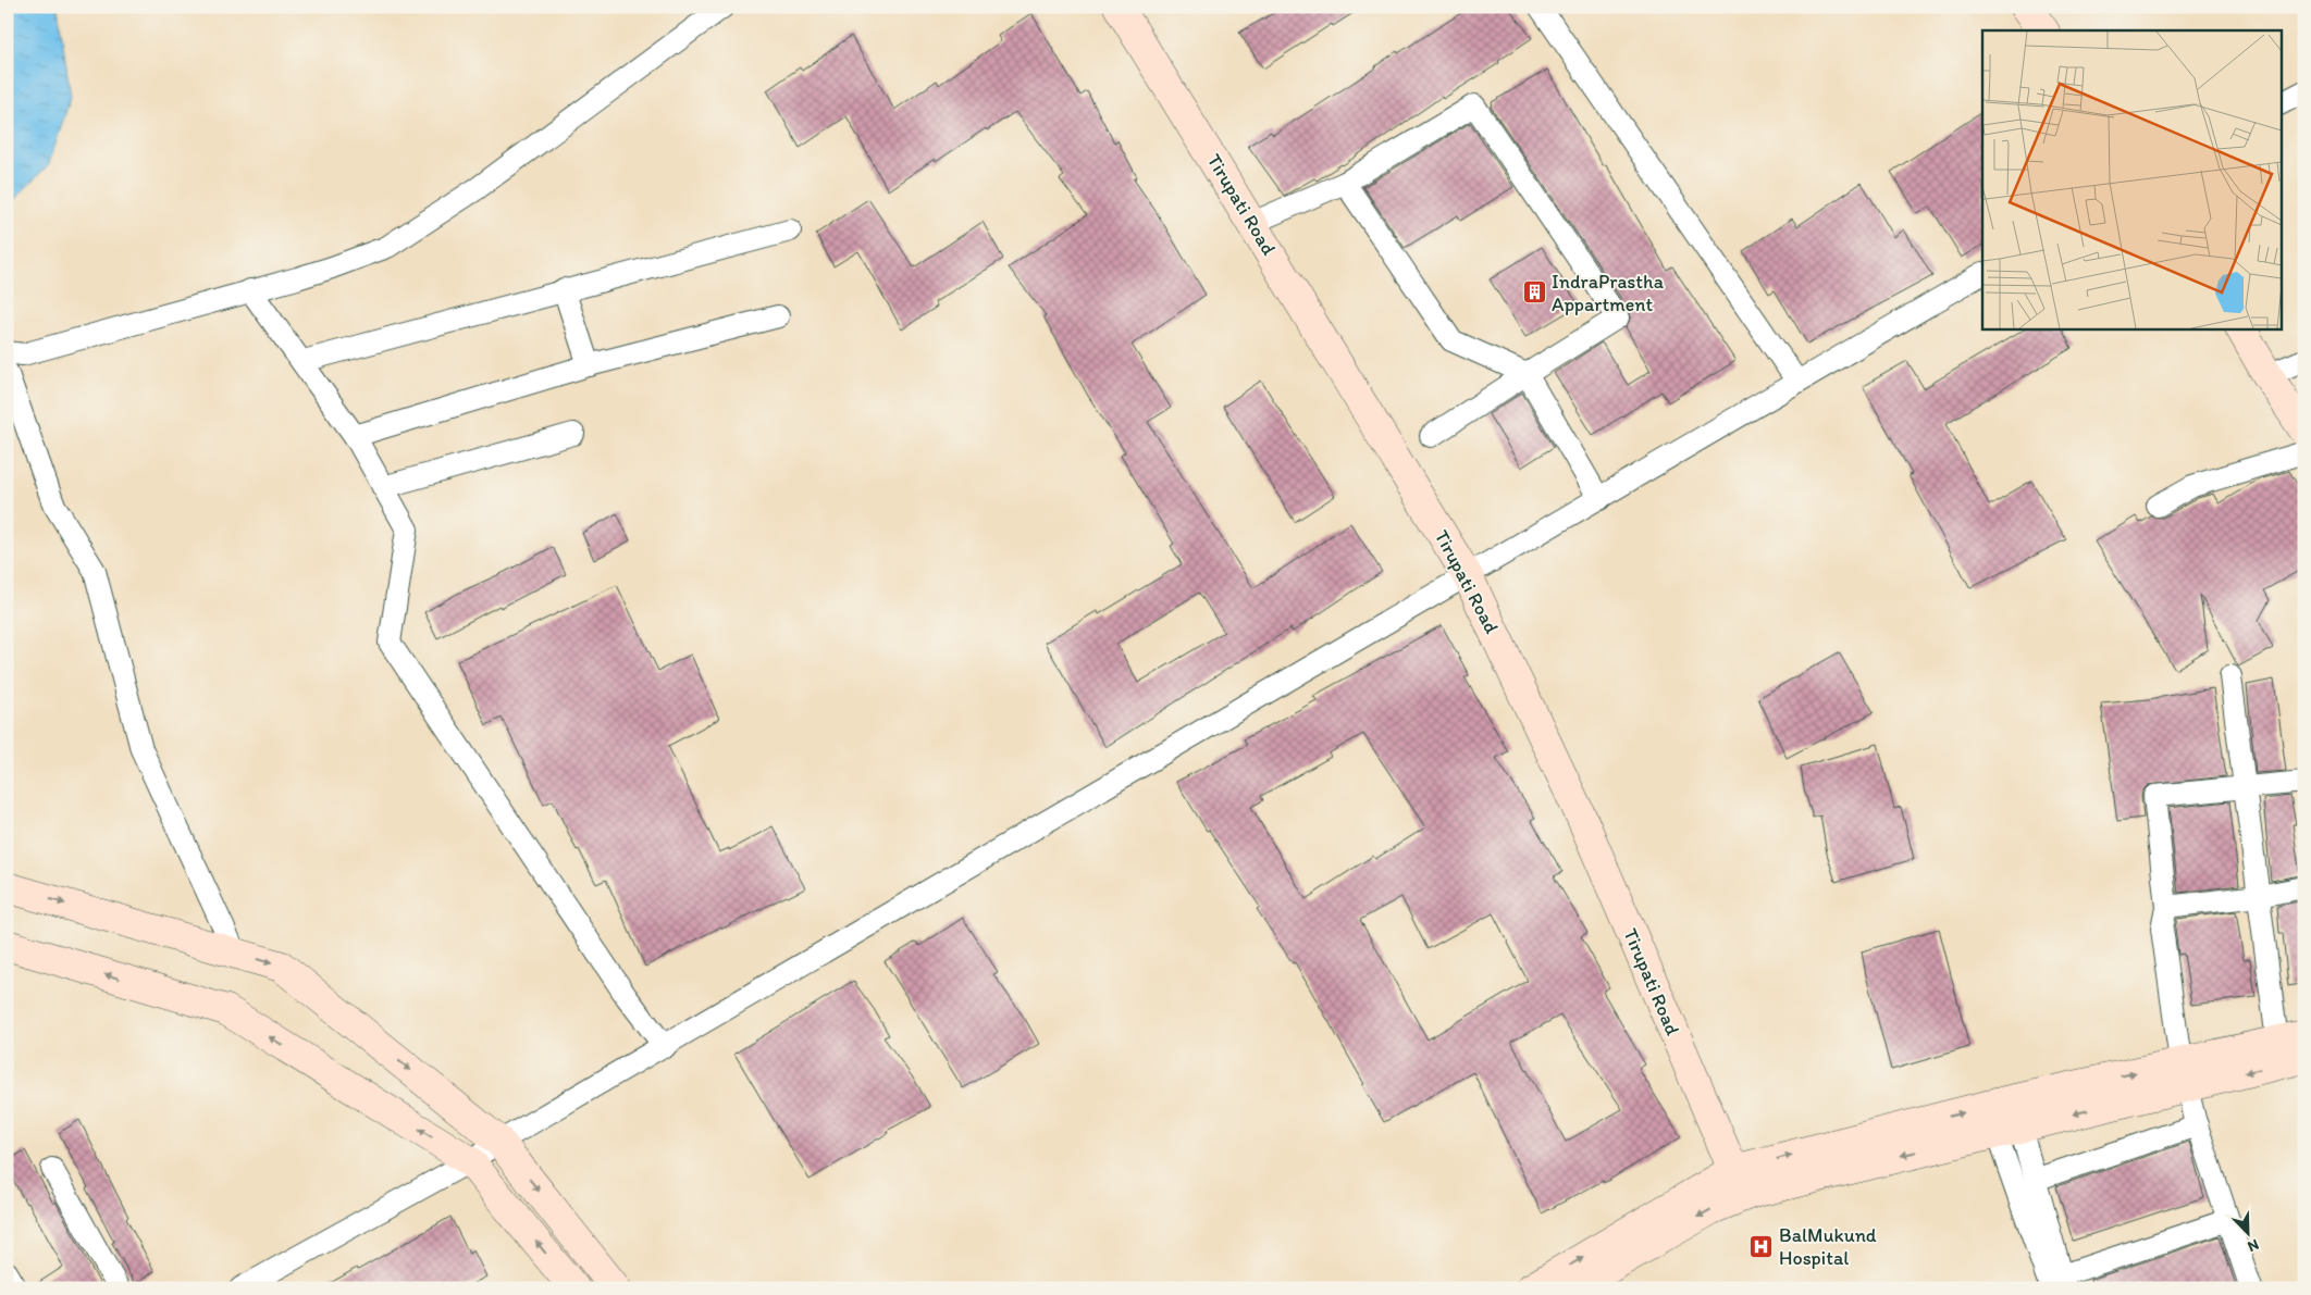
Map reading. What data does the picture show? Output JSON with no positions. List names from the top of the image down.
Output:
{
  "streets": {
    "street": ["Tirupati Road"]
  },
  "places": {
    "building": ["IndraPrastha Appartment"],
    "hospital": ["BalMukund Hospital"]
  },
  "north": "bottom right"
}
